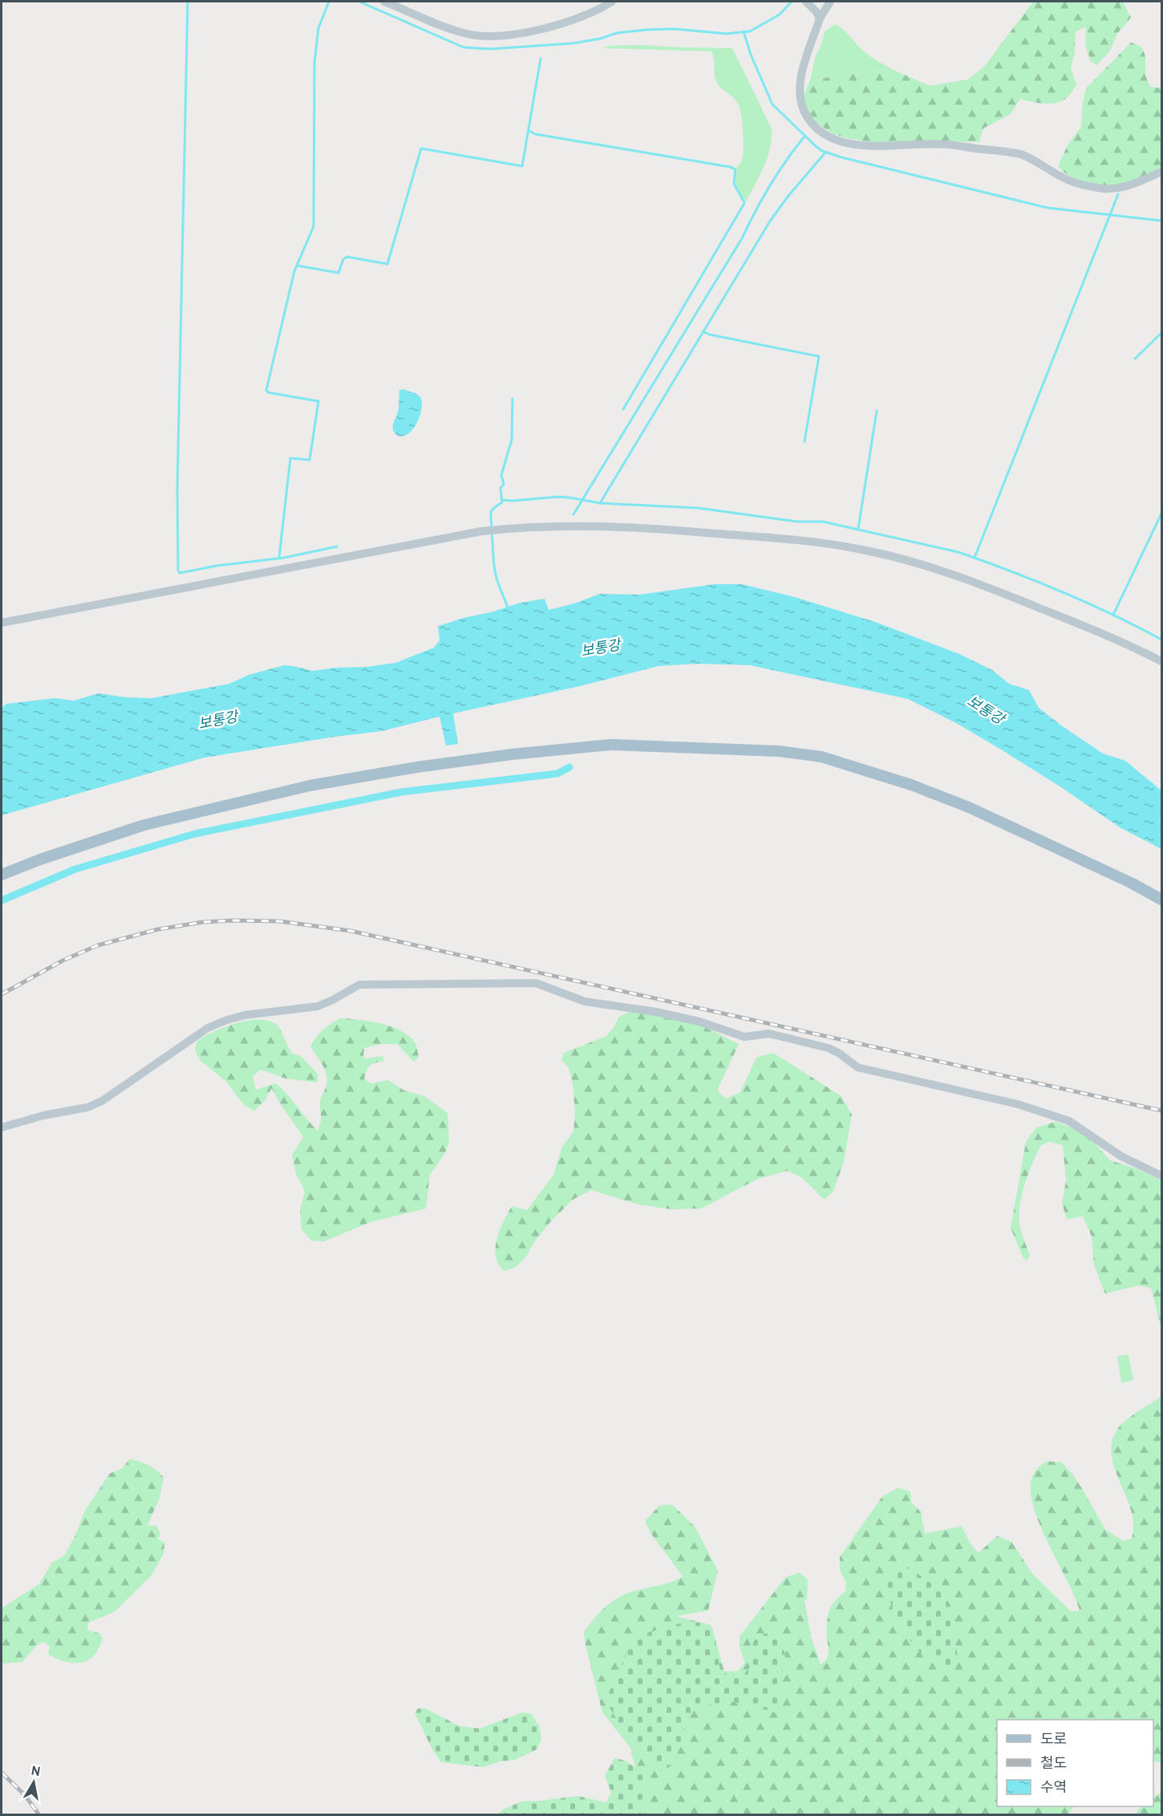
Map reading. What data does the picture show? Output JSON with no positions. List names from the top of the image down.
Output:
{
  "water": ["보통강"],
  "legend": ["도로", "철도", "수역"],
  "north": "top"
}
